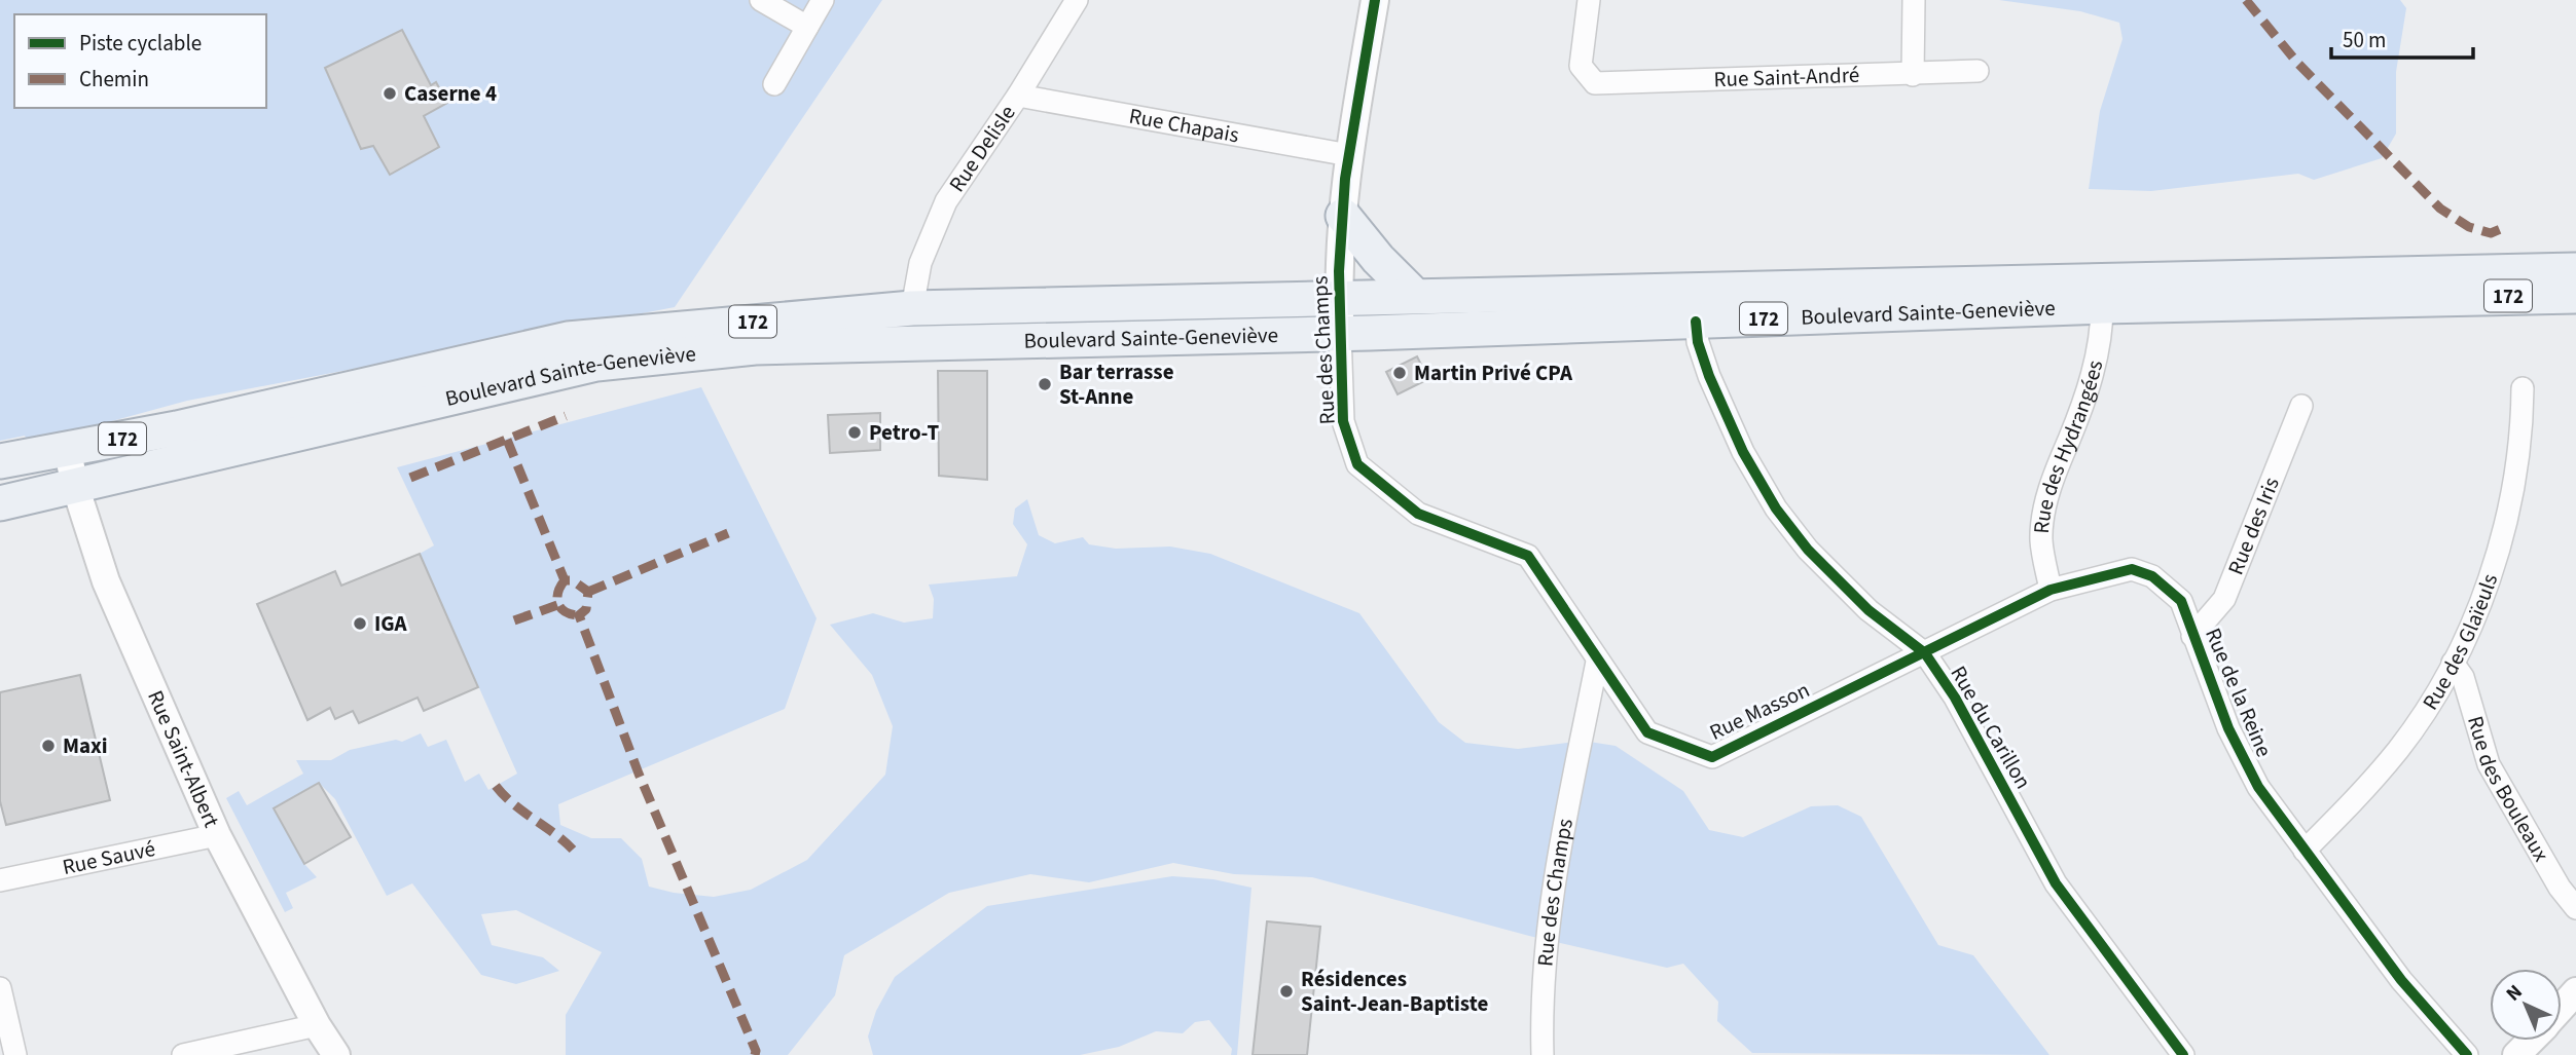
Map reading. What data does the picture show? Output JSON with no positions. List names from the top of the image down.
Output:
{
  "streets": {
    "main road": ["172", "Boulevard Sainte-Geneviève"],
    "street": [
      "Rue Saint-André",
      "Rue Chapais",
      "Rue Delisle",
      "Rue des Champs",
      "Rue des Hydrangées",
      "Rue des Iris",
      "Rue des Glaïeuls",
      "Rue de la Reine",
      "Rue Masson",
      "Rue du Carillon",
      "Rue Saint-Albert",
      "Rue des Bouleaux",
      "Rue Sauvé"
    ]
  },
  "crossings": [
    ["Rue Chapais", "Rue Delisle"],
    ["Rue Chapais", "Rue des Champs"],
    ["Rue Delisle", "Boulevard Sainte-Geneviève"],
    ["Boulevard Sainte-Geneviève", "Rue des Champs"],
    ["Boulevard Sainte-Geneviève", "Rue des Hydrangées"],
    ["Boulevard Sainte-Geneviève", "Rue du Carillon"],
    ["Boulevard Sainte-Geneviève", "Rue Saint-Albert"],
    ["Rue des Champs", "Rue Masson"],
    ["Rue des Hydrangées", "Rue de la Reine"],
    ["Rue des Iris", "Rue de la Reine"],
    ["Rue des Glaïeuls", "Rue de la Reine"],
    ["Rue des Glaïeuls", "Rue des Bouleaux"],
    ["Rue de la Reine", "Rue Masson"],
    ["Rue de la Reine", "Rue du Carillon"],
    ["Rue Masson", "Rue du Carillon"],
    ["Rue Saint-Albert", "Rue Sauvé"]
  ],
  "places": [
    "Caserne 4",
    "Martin Privé CPA",
    "Bar terrasse St-Anne",
    "Petro-T",
    "IGA",
    "Maxi",
    "Résidences Saint-Jean-Baptiste"
  ],
  "legend": ["Piste cyclable", "Chemin"],
  "scale_bar": "50 m",
  "north": "top left"
}
